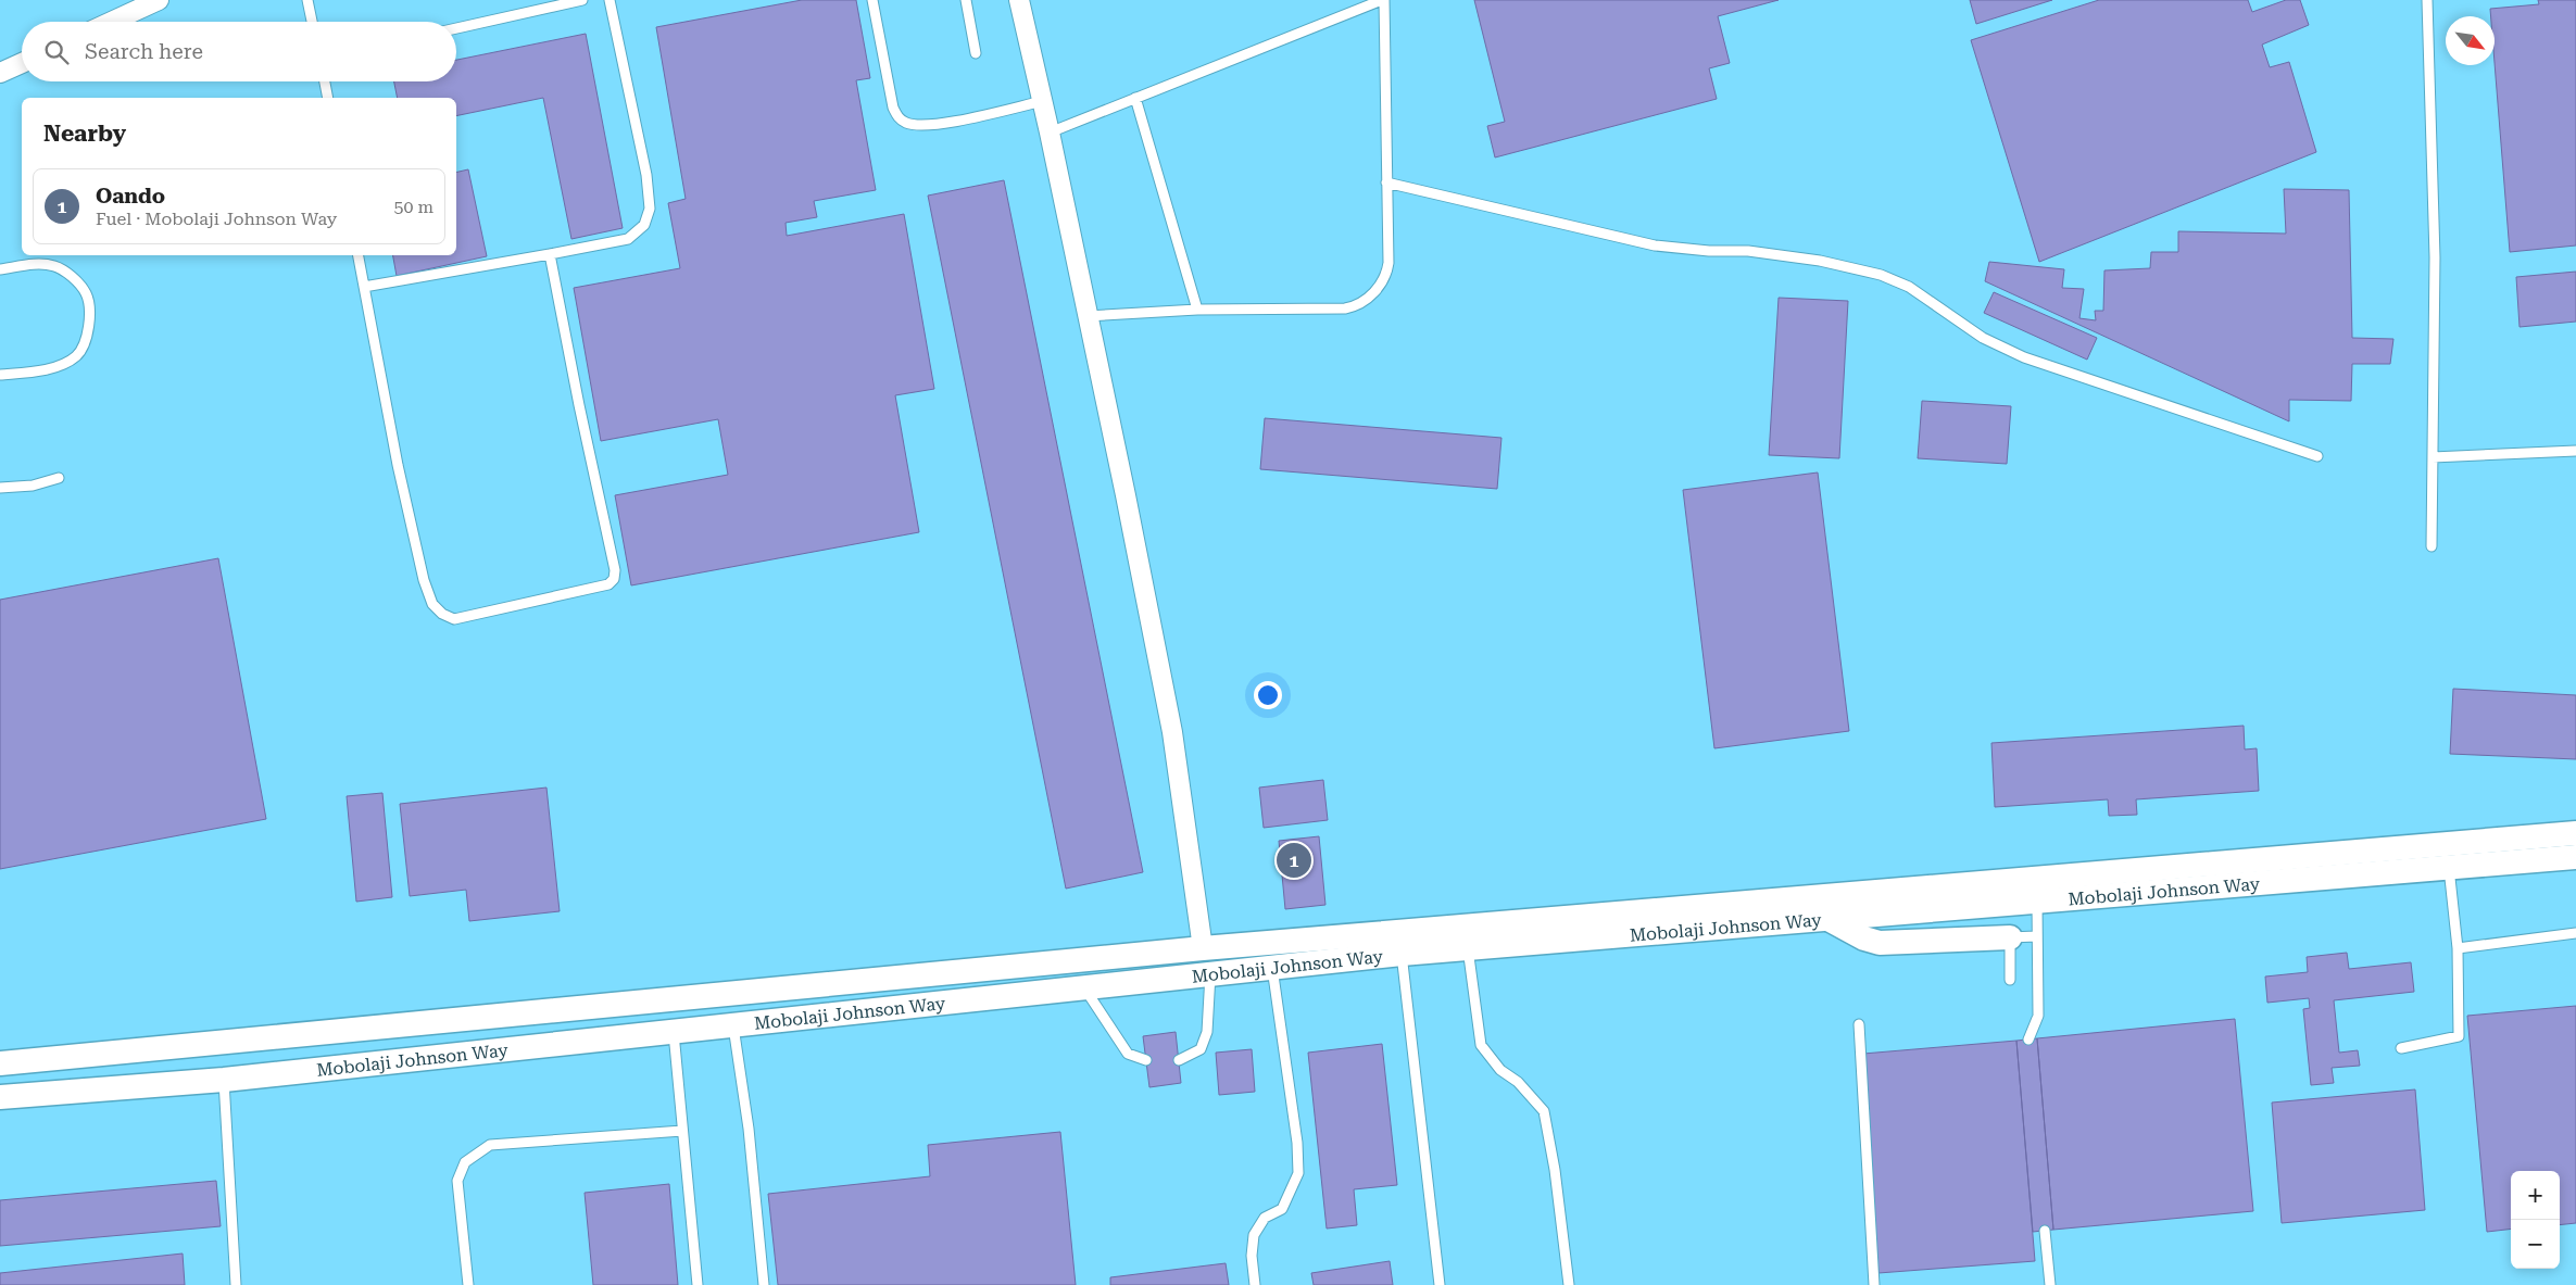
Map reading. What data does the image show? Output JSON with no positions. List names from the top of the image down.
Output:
{
  "streets": {
    "street": ["Mobolaji Johnson Way"]
  },
  "north": "bottom right",
  "page": {
    "search": "Search here",
    "heading": "Nearby",
    "list": [
      {
        "mark": "1",
        "name": "Oando",
        "note": "Fuel · Mobolaji Johnson Way",
        "value": "50 m"
      }
    ],
    "pins": "1",
    "map_buttons": ["+", "−"]
  }
}
